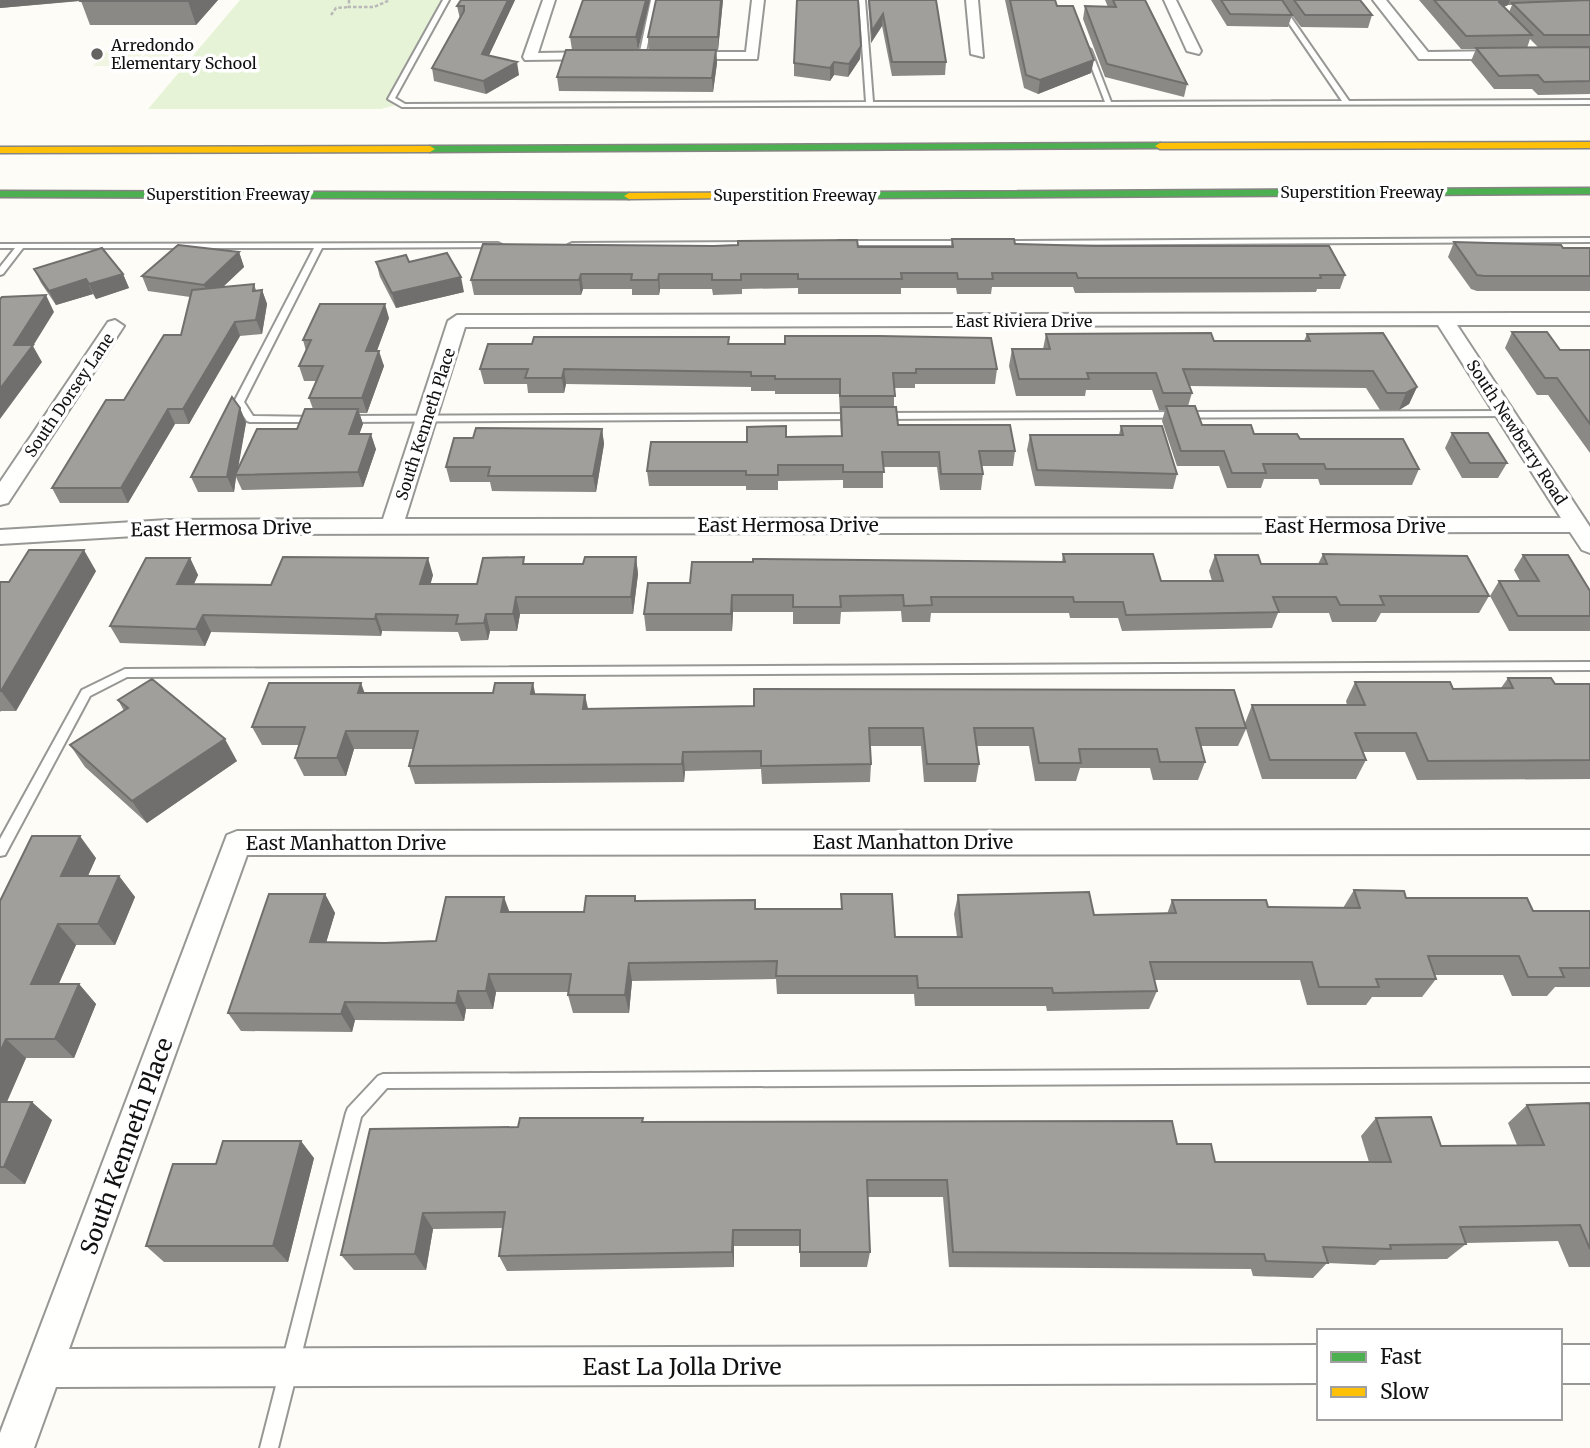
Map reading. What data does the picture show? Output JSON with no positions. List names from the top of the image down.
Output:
{
  "streets": {
    "highway": ["Superstition Freeway"],
    "street": [
      "East Riviera Drive",
      "South Dorsey Lane",
      "South Kenneth Place",
      "South Newberry Road",
      "East Hermosa Drive",
      "East Manhatton Drive",
      "East La Jolla Drive"
    ]
  },
  "crossings": [
    ["East Riviera Drive", "South Kenneth Place"],
    ["East Riviera Drive", "South Newberry Road"],
    ["South Kenneth Place", "East Hermosa Drive"],
    ["South Kenneth Place", "East Manhatton Drive"],
    ["South Kenneth Place", "East La Jolla Drive"],
    ["South Newberry Road", "East Hermosa Drive"]
  ],
  "places": ["Arredondo Elementary School"],
  "legend": ["Fast", "Slow"]
}
